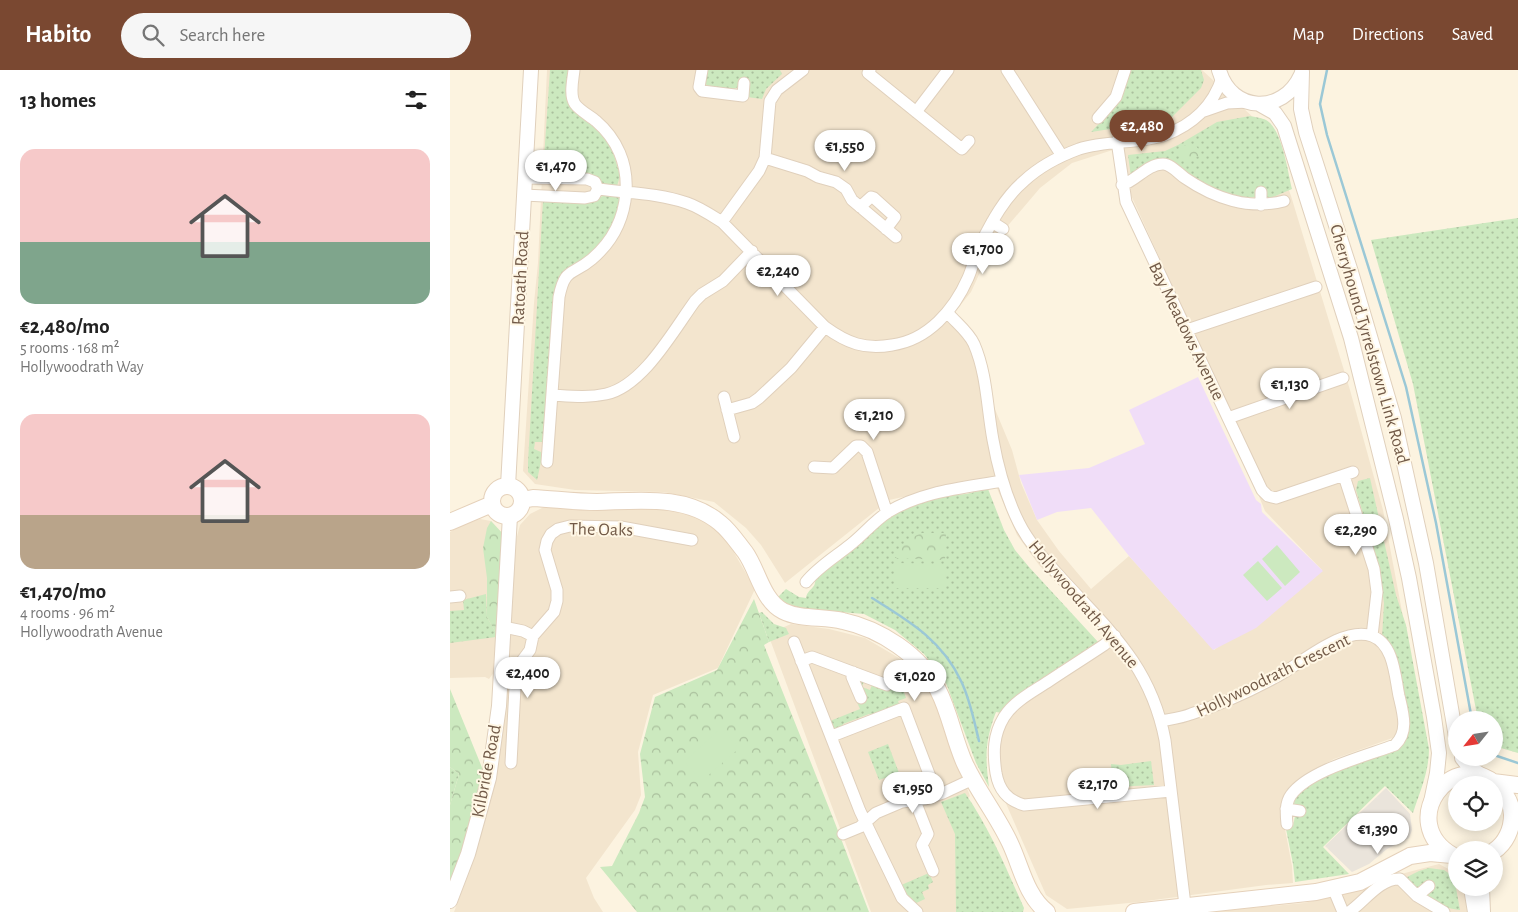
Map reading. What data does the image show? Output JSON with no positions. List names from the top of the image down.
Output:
{
  "streets": {
    "street": [
      "Ratoath Road",
      "Bay Meadows Avenue",
      "Cherryhound Tyrrelstown Link Road",
      "The Oaks",
      "Hollywoodrath Avenue",
      "Hollywoodrath Crescent",
      "Kilbride Road"
    ]
  },
  "crossings": [
    ["Ratoath Road", "Kilbride Road"],
    ["Bay Meadows Avenue", "Hollywoodrath Crescent"],
    ["Hollywoodrath Avenue", "Hollywoodrath Crescent"]
  ],
  "north": "bottom left",
  "page": {
    "header": "Habito",
    "search": "Search here",
    "nav": ["Map", "Directions", "Saved"],
    "heading": "13 homes",
    "price": [
      "€2,480",
      "€1,550",
      "€1,470",
      "€1,700",
      "€2,240",
      "€1,130",
      "€1,210",
      "€2,290",
      "€2,400",
      "€1,020",
      "€2,170",
      "€1,950",
      "€1,390"
    ],
    "list": [
      {
        "name": "€2,480/mo",
        "note": "5 rooms · 168 m² · Hollywoodrath Way"
      },
      {
        "name": "€1,470/mo",
        "note": "4 rooms · 96 m² · Hollywoodrath Avenue"
      }
    ]
  }
}
